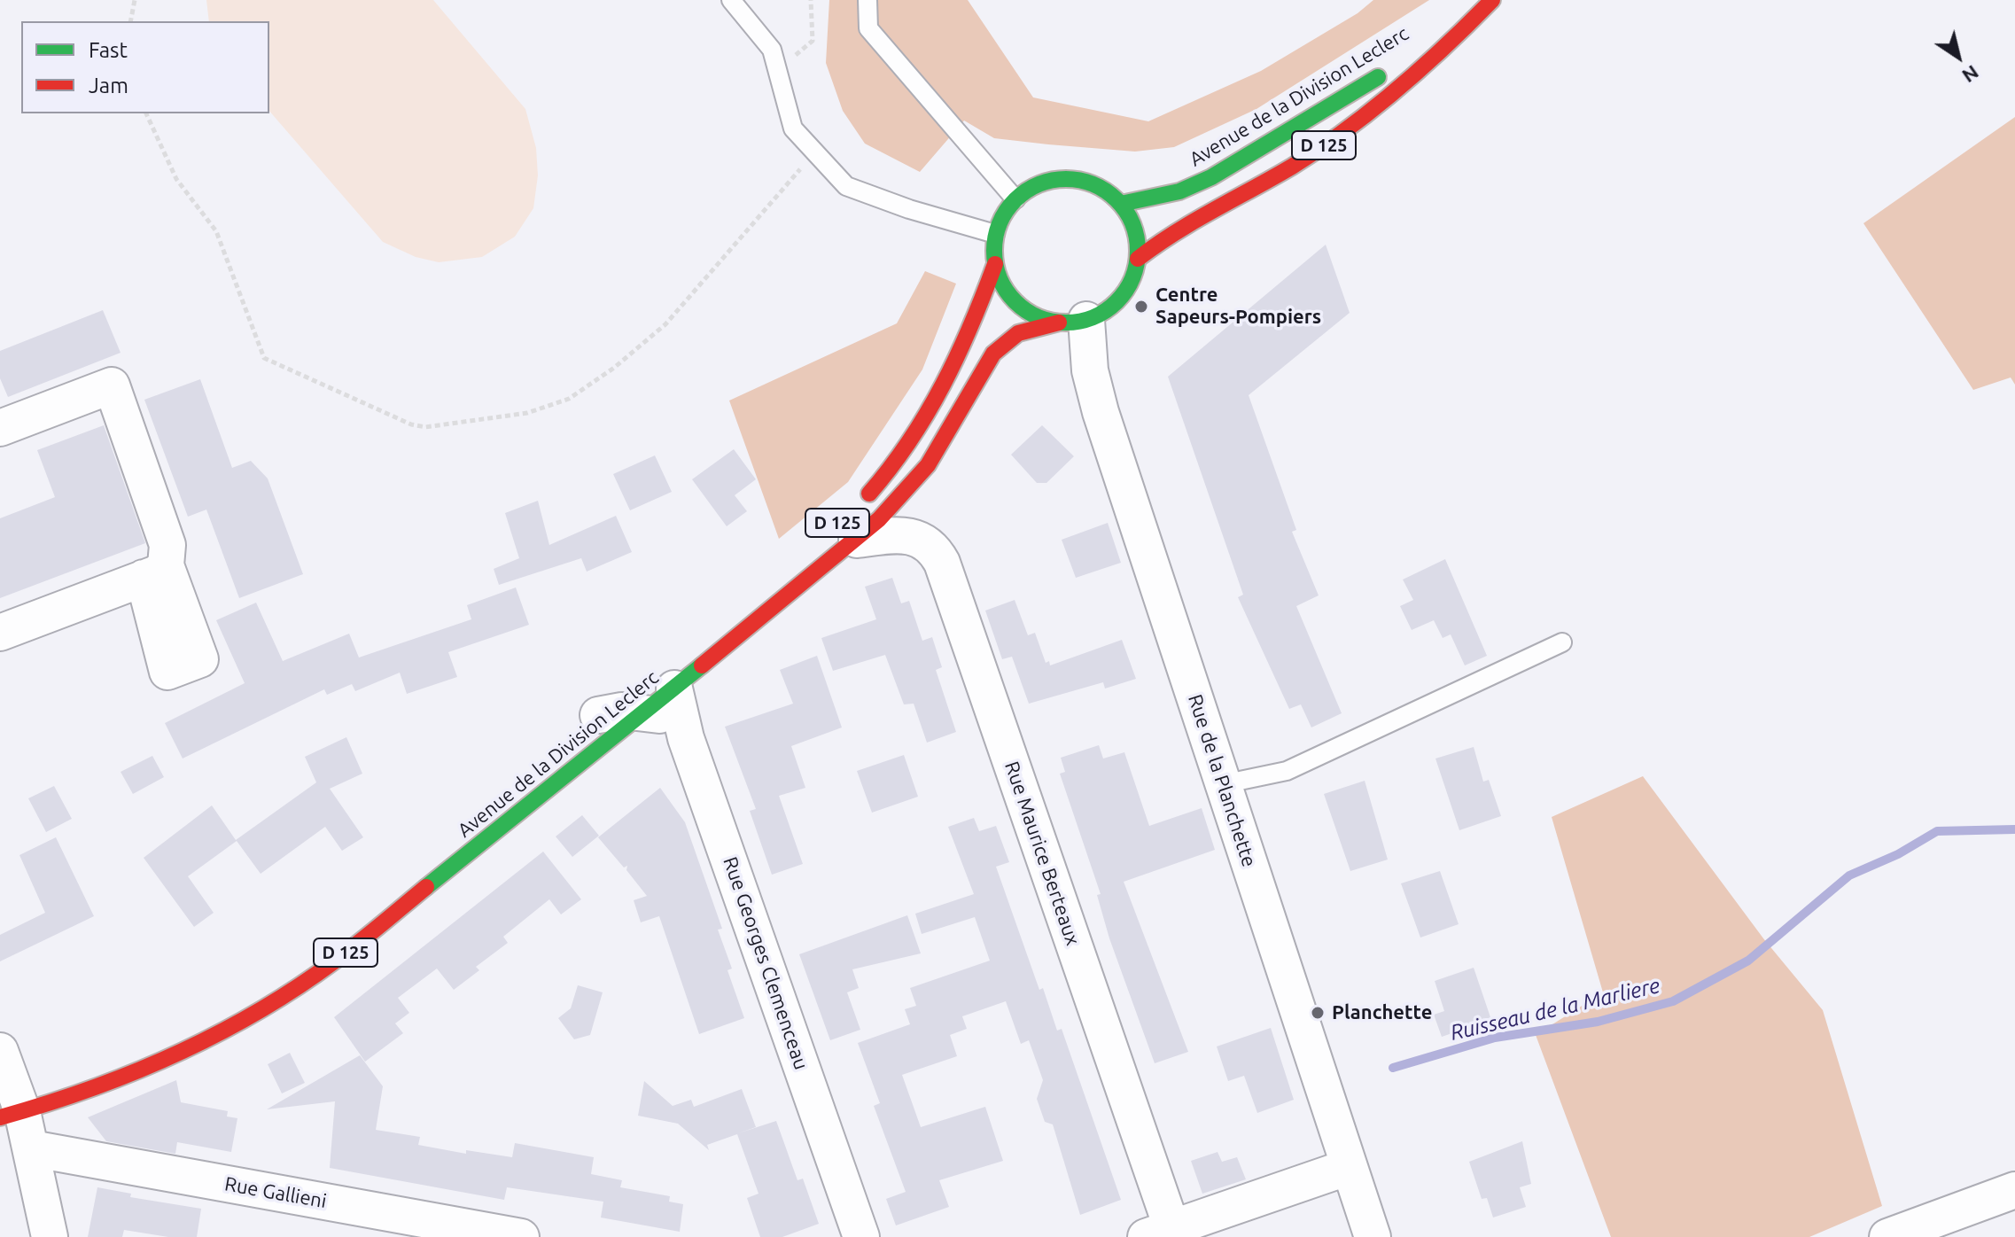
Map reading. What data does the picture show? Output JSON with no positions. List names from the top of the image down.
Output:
{
  "streets": {
    "main road": ["Avenue de la Division Leclerc", "D 125"],
    "street": [
      "Rue de la Planchette",
      "Rue Maurice Berteaux",
      "Rue Georges Clemenceau",
      "Rue Gallieni"
    ]
  },
  "crossings": [
    ["Avenue de la Division Leclerc", "Rue de la Planchette"],
    ["Avenue de la Division Leclerc", "Rue Maurice Berteaux"],
    ["Avenue de la Division Leclerc", "Rue Georges Clemenceau"]
  ],
  "water": ["Ruisseau de la Marliere"],
  "places": ["Centre Sapeurs-Pompiers", "Planchette"],
  "legend": ["Fast", "Jam"],
  "north": "bottom right"
}
